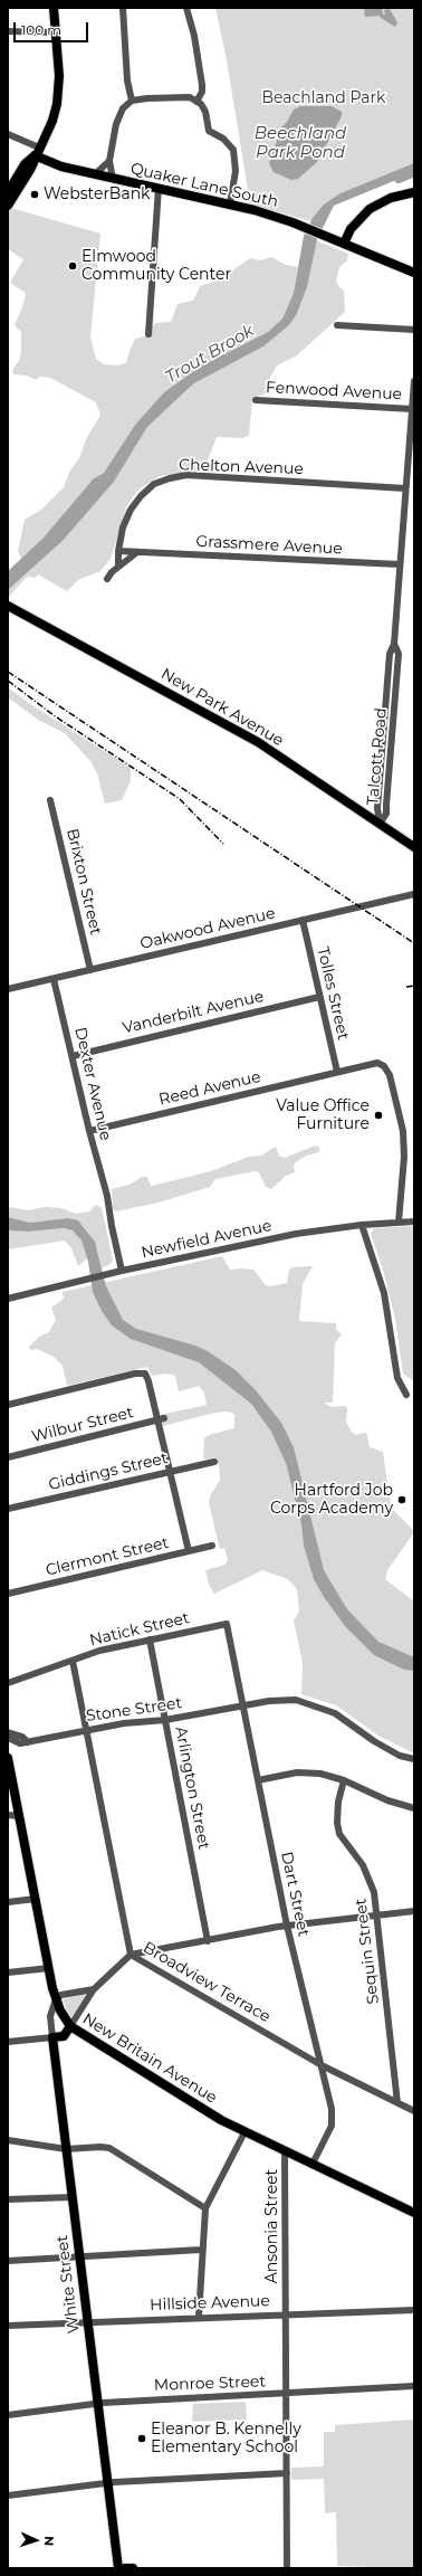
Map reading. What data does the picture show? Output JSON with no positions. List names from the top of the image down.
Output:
{
  "streets": {
    "main road": [
      "Quaker Lane South",
      "New Park Avenue",
      "New Britain Avenue",
      "White Street"
    ],
    "street": [
      "Fenwood Avenue",
      "Chelton Avenue",
      "Grassmere Avenue",
      "Talcott Road",
      "Brixton Street",
      "Oakwood Avenue",
      "Tolles Street",
      "Vanderbilt Avenue",
      "Dexter Avenue",
      "Reed Avenue",
      "Newfield Avenue",
      "Wilbur Street",
      "Giddings Street",
      "Clermont Street",
      "Natick Street",
      "Stone Street",
      "Arlington Street",
      "Dart Street",
      "Sequin Street",
      "Broadview Terrace",
      "Ansonia Street",
      "Hillside Avenue",
      "Monroe Street"
    ]
  },
  "crossings": [
    ["Fenwood Avenue", "Talcott Road"],
    ["Chelton Avenue", "Grassmere Avenue"],
    ["Chelton Avenue", "Talcott Road"],
    ["Grassmere Avenue", "Talcott Road"],
    ["New Park Avenue", "Talcott Road"],
    ["Brixton Street", "Oakwood Avenue"],
    ["Oakwood Avenue", "Tolles Street"],
    ["Oakwood Avenue", "Dexter Avenue"],
    ["Tolles Street", "Vanderbilt Avenue"],
    ["Tolles Street", "Reed Avenue"],
    ["Vanderbilt Avenue", "Dexter Avenue"],
    ["Dexter Avenue", "Reed Avenue"],
    ["Dexter Avenue", "Newfield Avenue"],
    ["Reed Avenue", "Newfield Avenue"],
    ["Natick Street", "Arlington Street"],
    ["Natick Street", "Dart Street"],
    ["Natick Street", "Broadview Terrace"],
    ["Stone Street", "Arlington Street"],
    ["Stone Street", "Dart Street"],
    ["Stone Street", "Broadview Terrace"],
    ["Dart Street", "Broadview Terrace"],
    ["Dart Street", "New Britain Avenue"],
    ["Sequin Street", "Broadview Terrace"],
    ["New Britain Avenue", "Ansonia Street"],
    ["New Britain Avenue", "White Street"],
    ["Ansonia Street", "Hillside Avenue"],
    ["Ansonia Street", "Monroe Street"],
    ["White Street", "Hillside Avenue"],
    ["White Street", "Monroe Street"]
  ],
  "water": ["Beechland Park Pond", "Trout Brook"],
  "parks": ["Beachland Park"],
  "places": [
    "WebsterBank",
    "Elmwood Community Center",
    "Value Office Furniture",
    "Hartford Job Corps Academy",
    "Eleanor B. Kennelly Elementary School"
  ],
  "scale_bar": "100 m",
  "north": "right"
}
